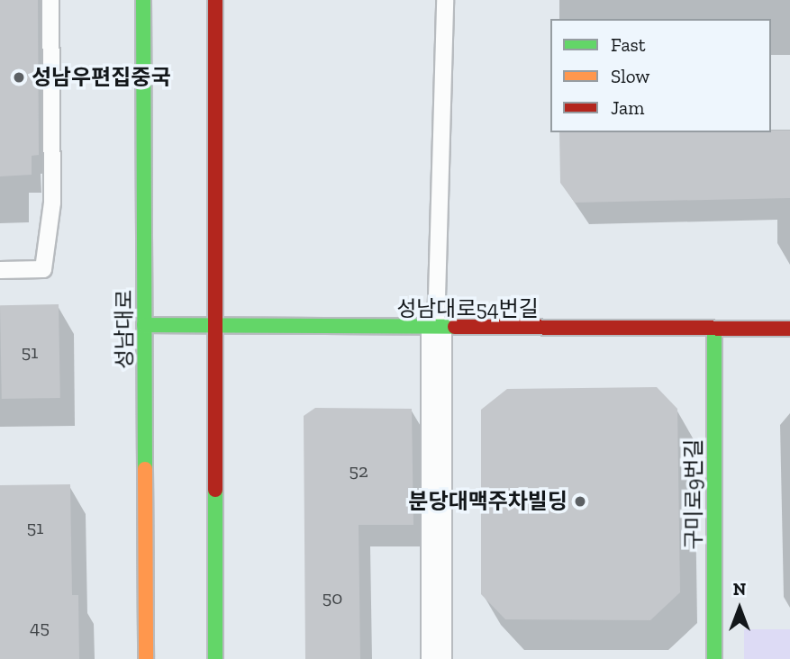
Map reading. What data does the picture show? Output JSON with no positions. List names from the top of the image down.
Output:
{
  "streets": {
    "main road": ["성남대로54번길", "성남대로", "구미로9번길"]
  },
  "crossings": [
    ["성남대로54번길", "성남대로"],
    ["성남대로54번길", "구미로9번길"]
  ],
  "places": ["성남우편집중국", "분당대맥주차빌딩"],
  "house_numbers": [
    "51",
    "52",
    "51",
    "50",
    "45"
  ],
  "legend": ["Fast", "Slow", "Jam"],
  "north": "top"
}
